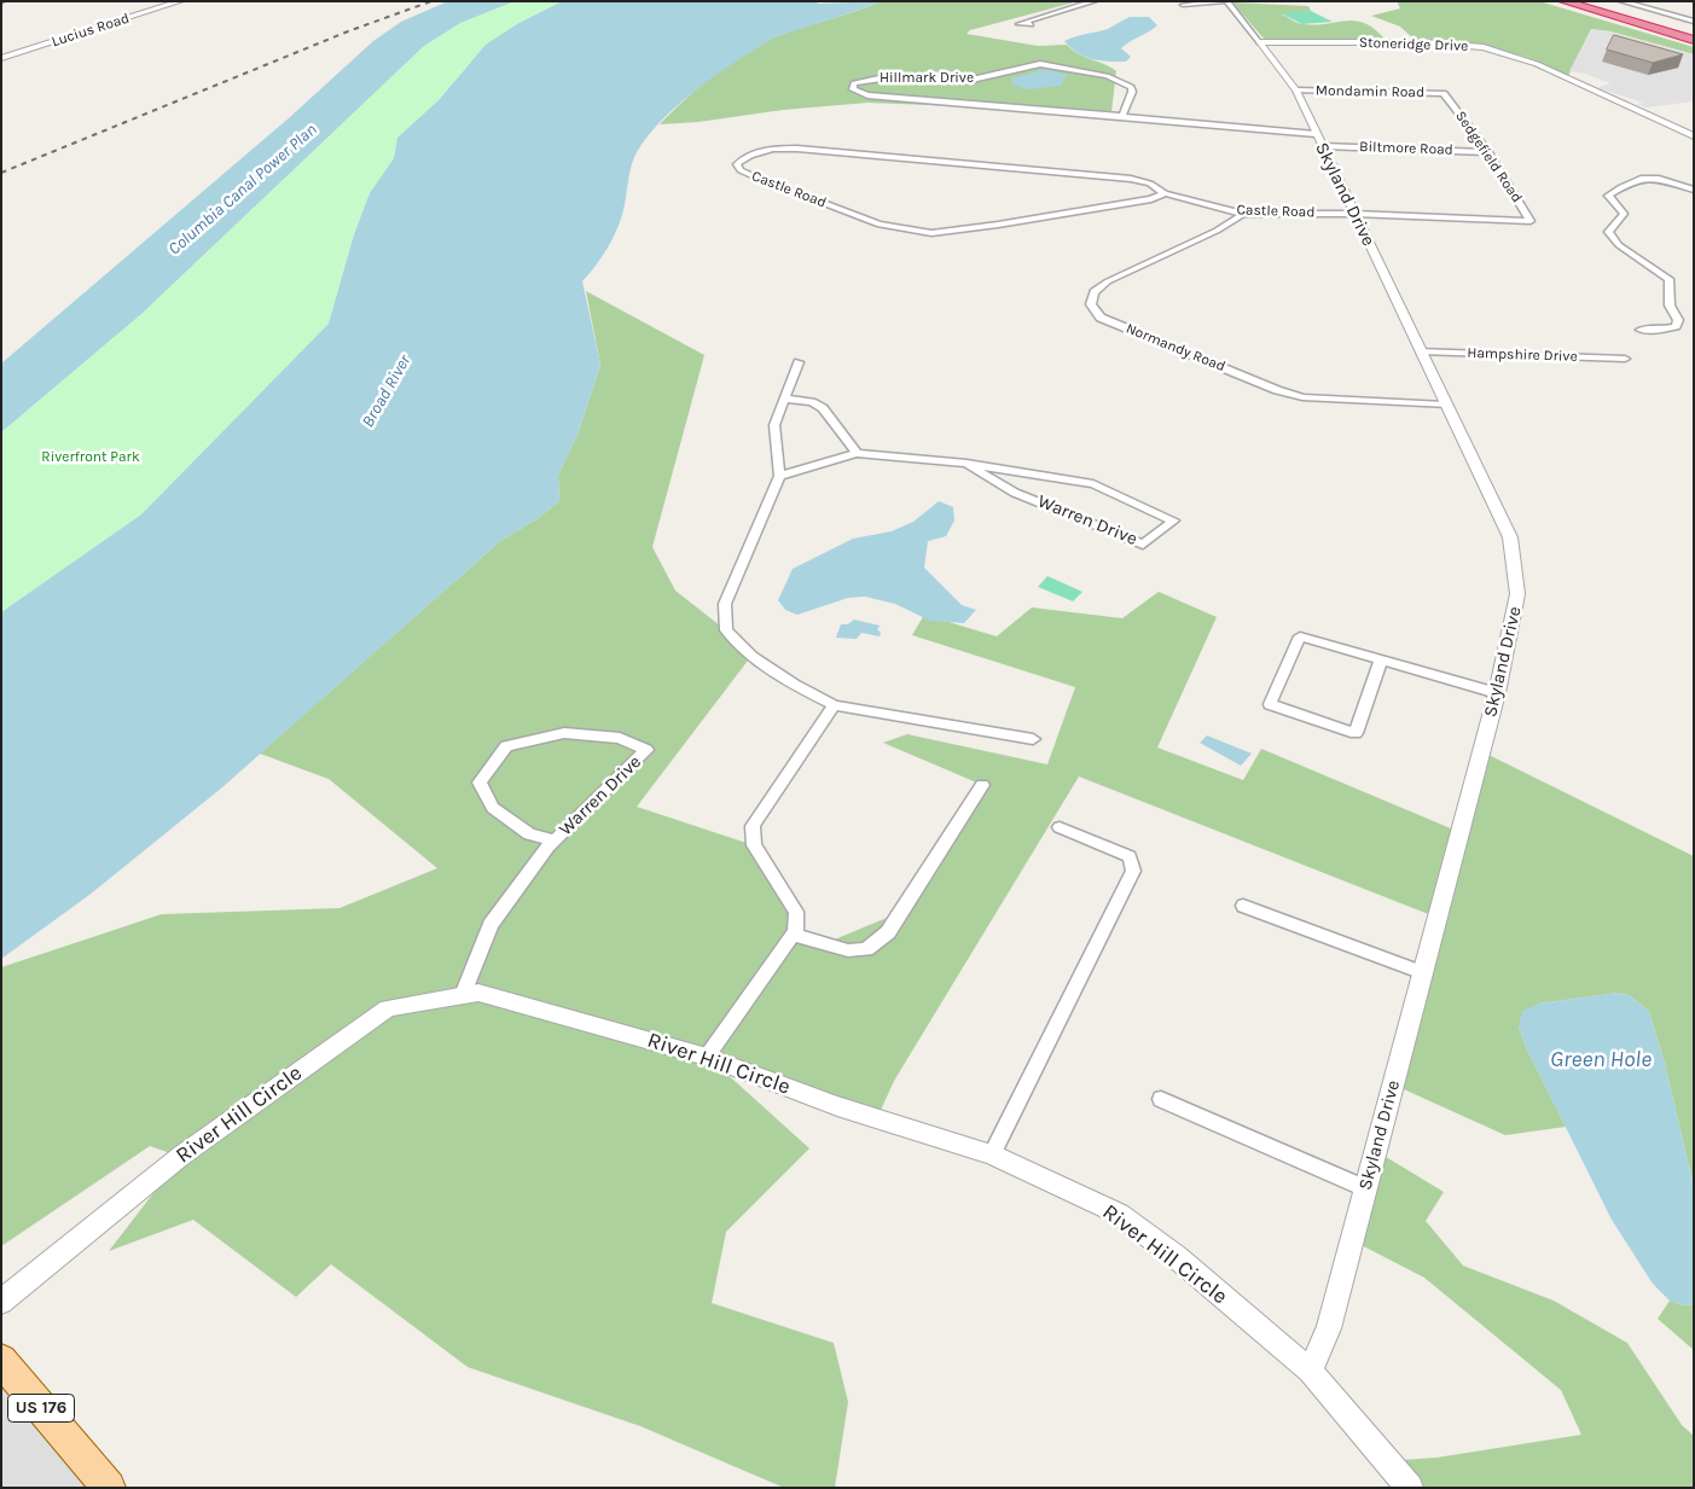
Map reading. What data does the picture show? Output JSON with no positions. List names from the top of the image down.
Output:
{
  "streets": {
    "main road": ["US 176"],
    "street": [
      "Lucius Road",
      "Stoneridge Drive",
      "Hillmark Drive",
      "Mondamin Road",
      "Biltmore Road",
      "Sedgefield Road",
      "Castle Road",
      "Skyland Drive",
      "Normandy Road",
      "Hampshire Drive",
      "Warren Drive",
      "River Hill Circle"
    ]
  },
  "crossings": [
    ["Stoneridge Drive", "Skyland Drive"],
    ["Hillmark Drive", "Biltmore Road"],
    ["Hillmark Drive", "Skyland Drive"],
    ["Mondamin Road", "Sedgefield Road"],
    ["Mondamin Road", "Skyland Drive"],
    ["Biltmore Road", "Sedgefield Road"],
    ["Biltmore Road", "Skyland Drive"],
    ["Sedgefield Road", "Castle Road"],
    ["Castle Road", "Skyland Drive"],
    ["Castle Road", "Normandy Road"],
    ["Skyland Drive", "Normandy Road"],
    ["Skyland Drive", "Hampshire Drive"],
    ["Skyland Drive", "River Hill Circle"],
    ["Warren Drive", "River Hill Circle"]
  ],
  "water": ["Columbia Canal Power Plan", "Broad River", "Green Hole"],
  "parks": ["Riverfront Park"]
}
